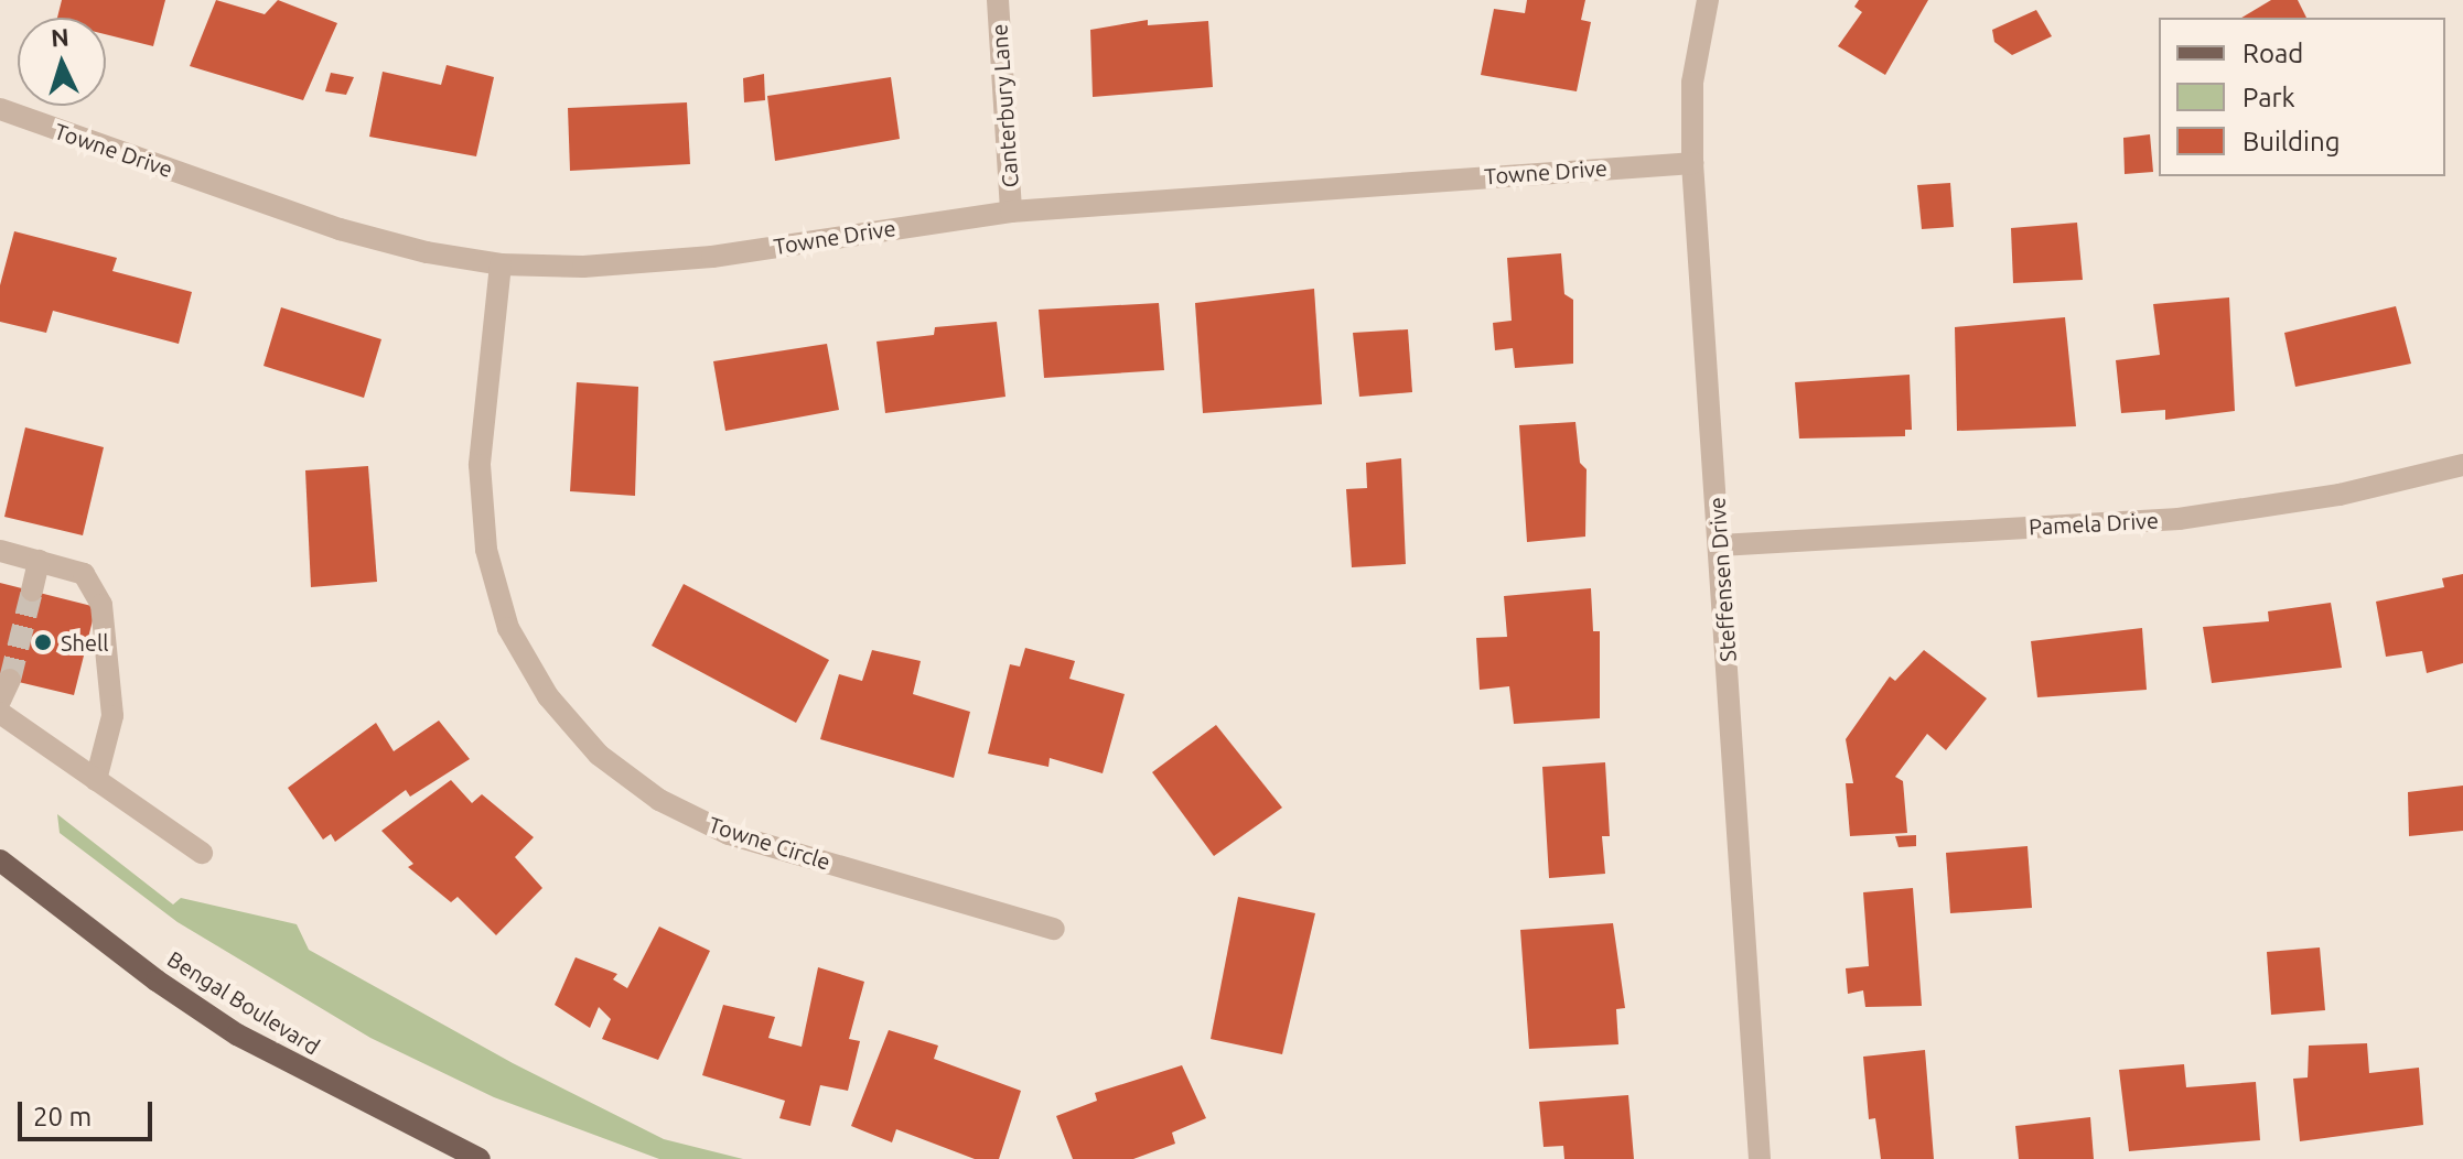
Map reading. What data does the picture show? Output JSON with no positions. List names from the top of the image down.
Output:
{
  "streets": {
    "main road": ["Bengal Boulevard"],
    "street": [
      "Canterbury Lane",
      "Towne Drive",
      "Pamela Drive",
      "Steffensen Drive",
      "Towne Circle"
    ]
  },
  "crossings": [
    ["Canterbury Lane", "Towne Drive"],
    ["Towne Drive", "Steffensen Drive"],
    ["Towne Drive", "Towne Circle"],
    ["Pamela Drive", "Steffensen Drive"]
  ],
  "places": ["Shell"],
  "legend": ["Road", "Park", "Building"],
  "scale_bar": "20 m",
  "north": "top"
}
